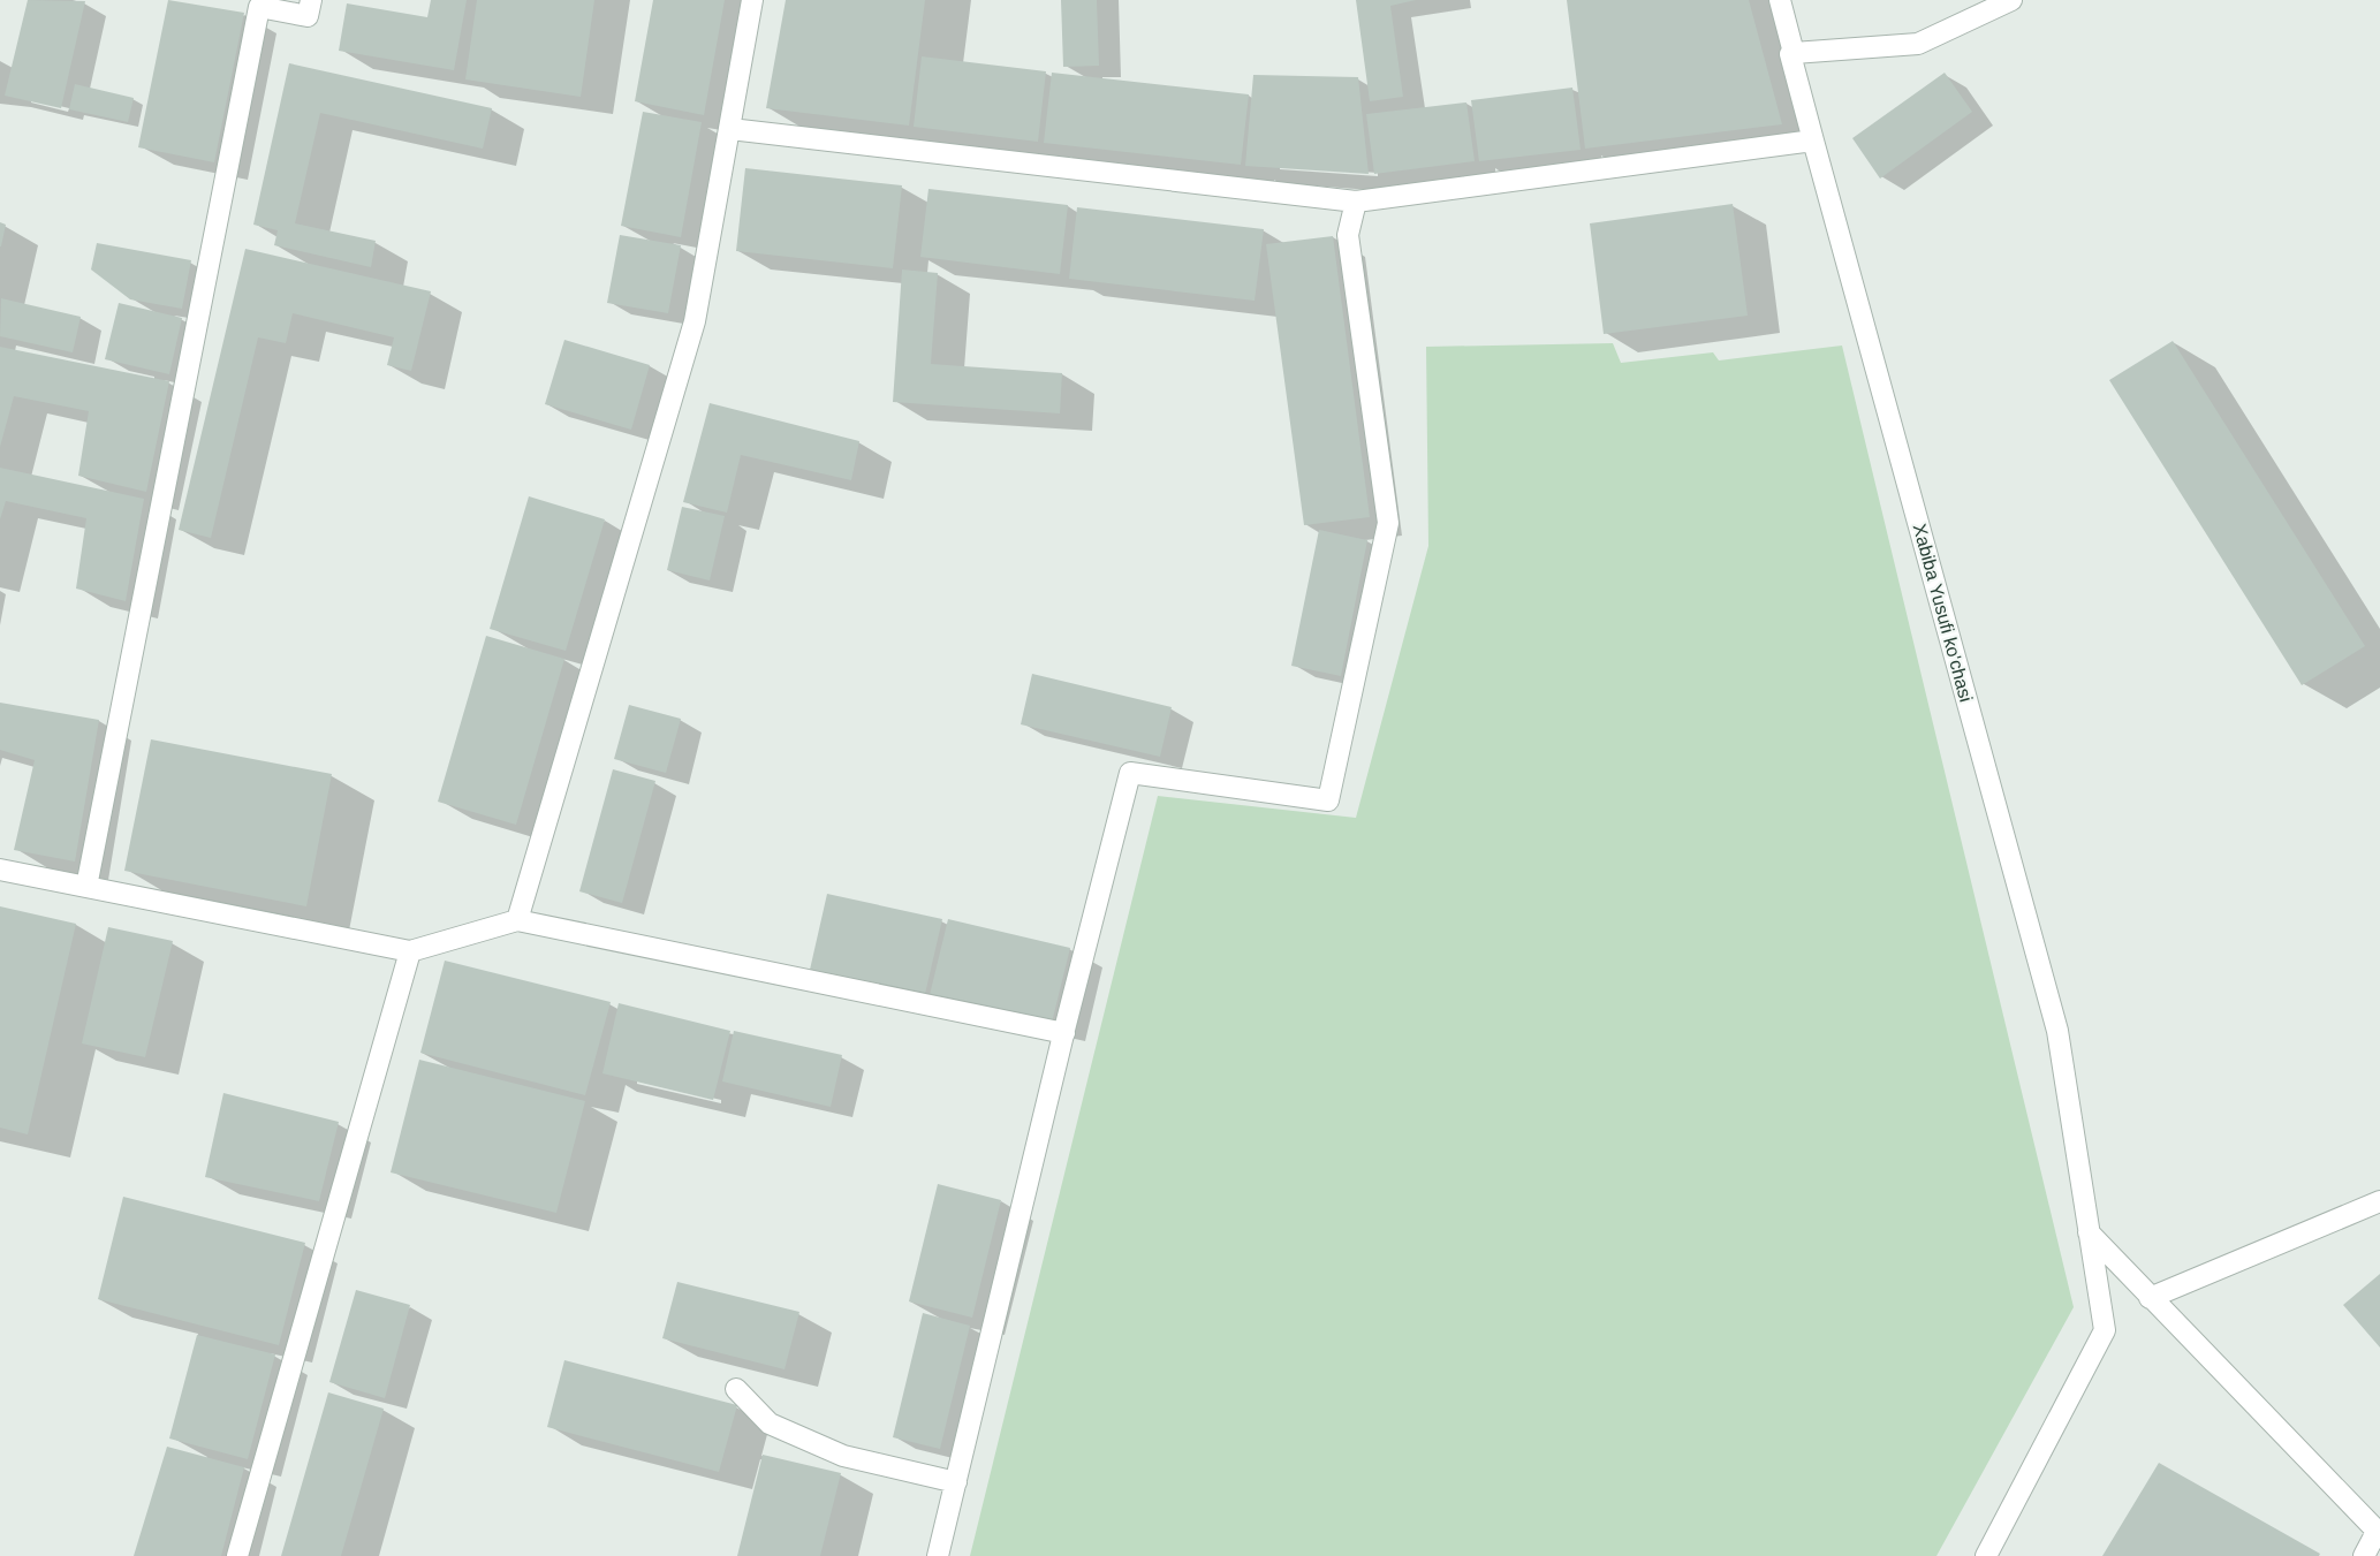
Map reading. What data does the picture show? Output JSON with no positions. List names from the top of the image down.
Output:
{
  "streets": {
    "street": ["Xabiba Yusufi ko'chasi"]
  }
}
